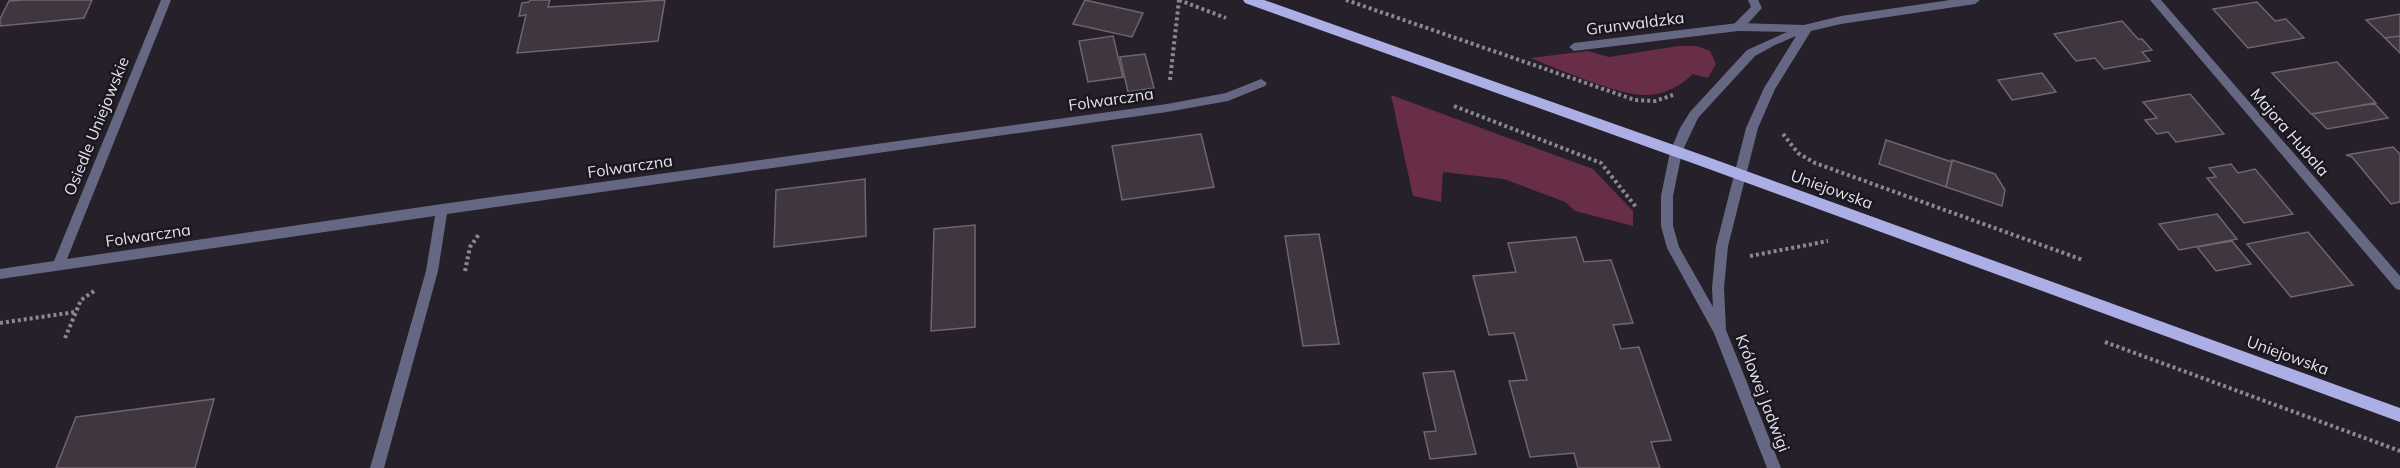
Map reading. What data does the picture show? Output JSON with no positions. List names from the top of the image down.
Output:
{
  "streets": {
    "main road": ["Uniejowska"],
    "street": [
      "Grunwaldzka",
      "Folwarczna",
      "Osiedle Uniejowskie",
      "Majora Hubala",
      "Królowej Jadwigi"
    ]
  },
  "crossings": [
    ["Grunwaldzka", "Uniejowska"],
    ["Grunwaldzka", "Królowej Jadwigi"],
    ["Folwarczna", "Osiedle Uniejowskie"],
    ["Uniejowska", "Królowej Jadwigi"]
  ]
}
